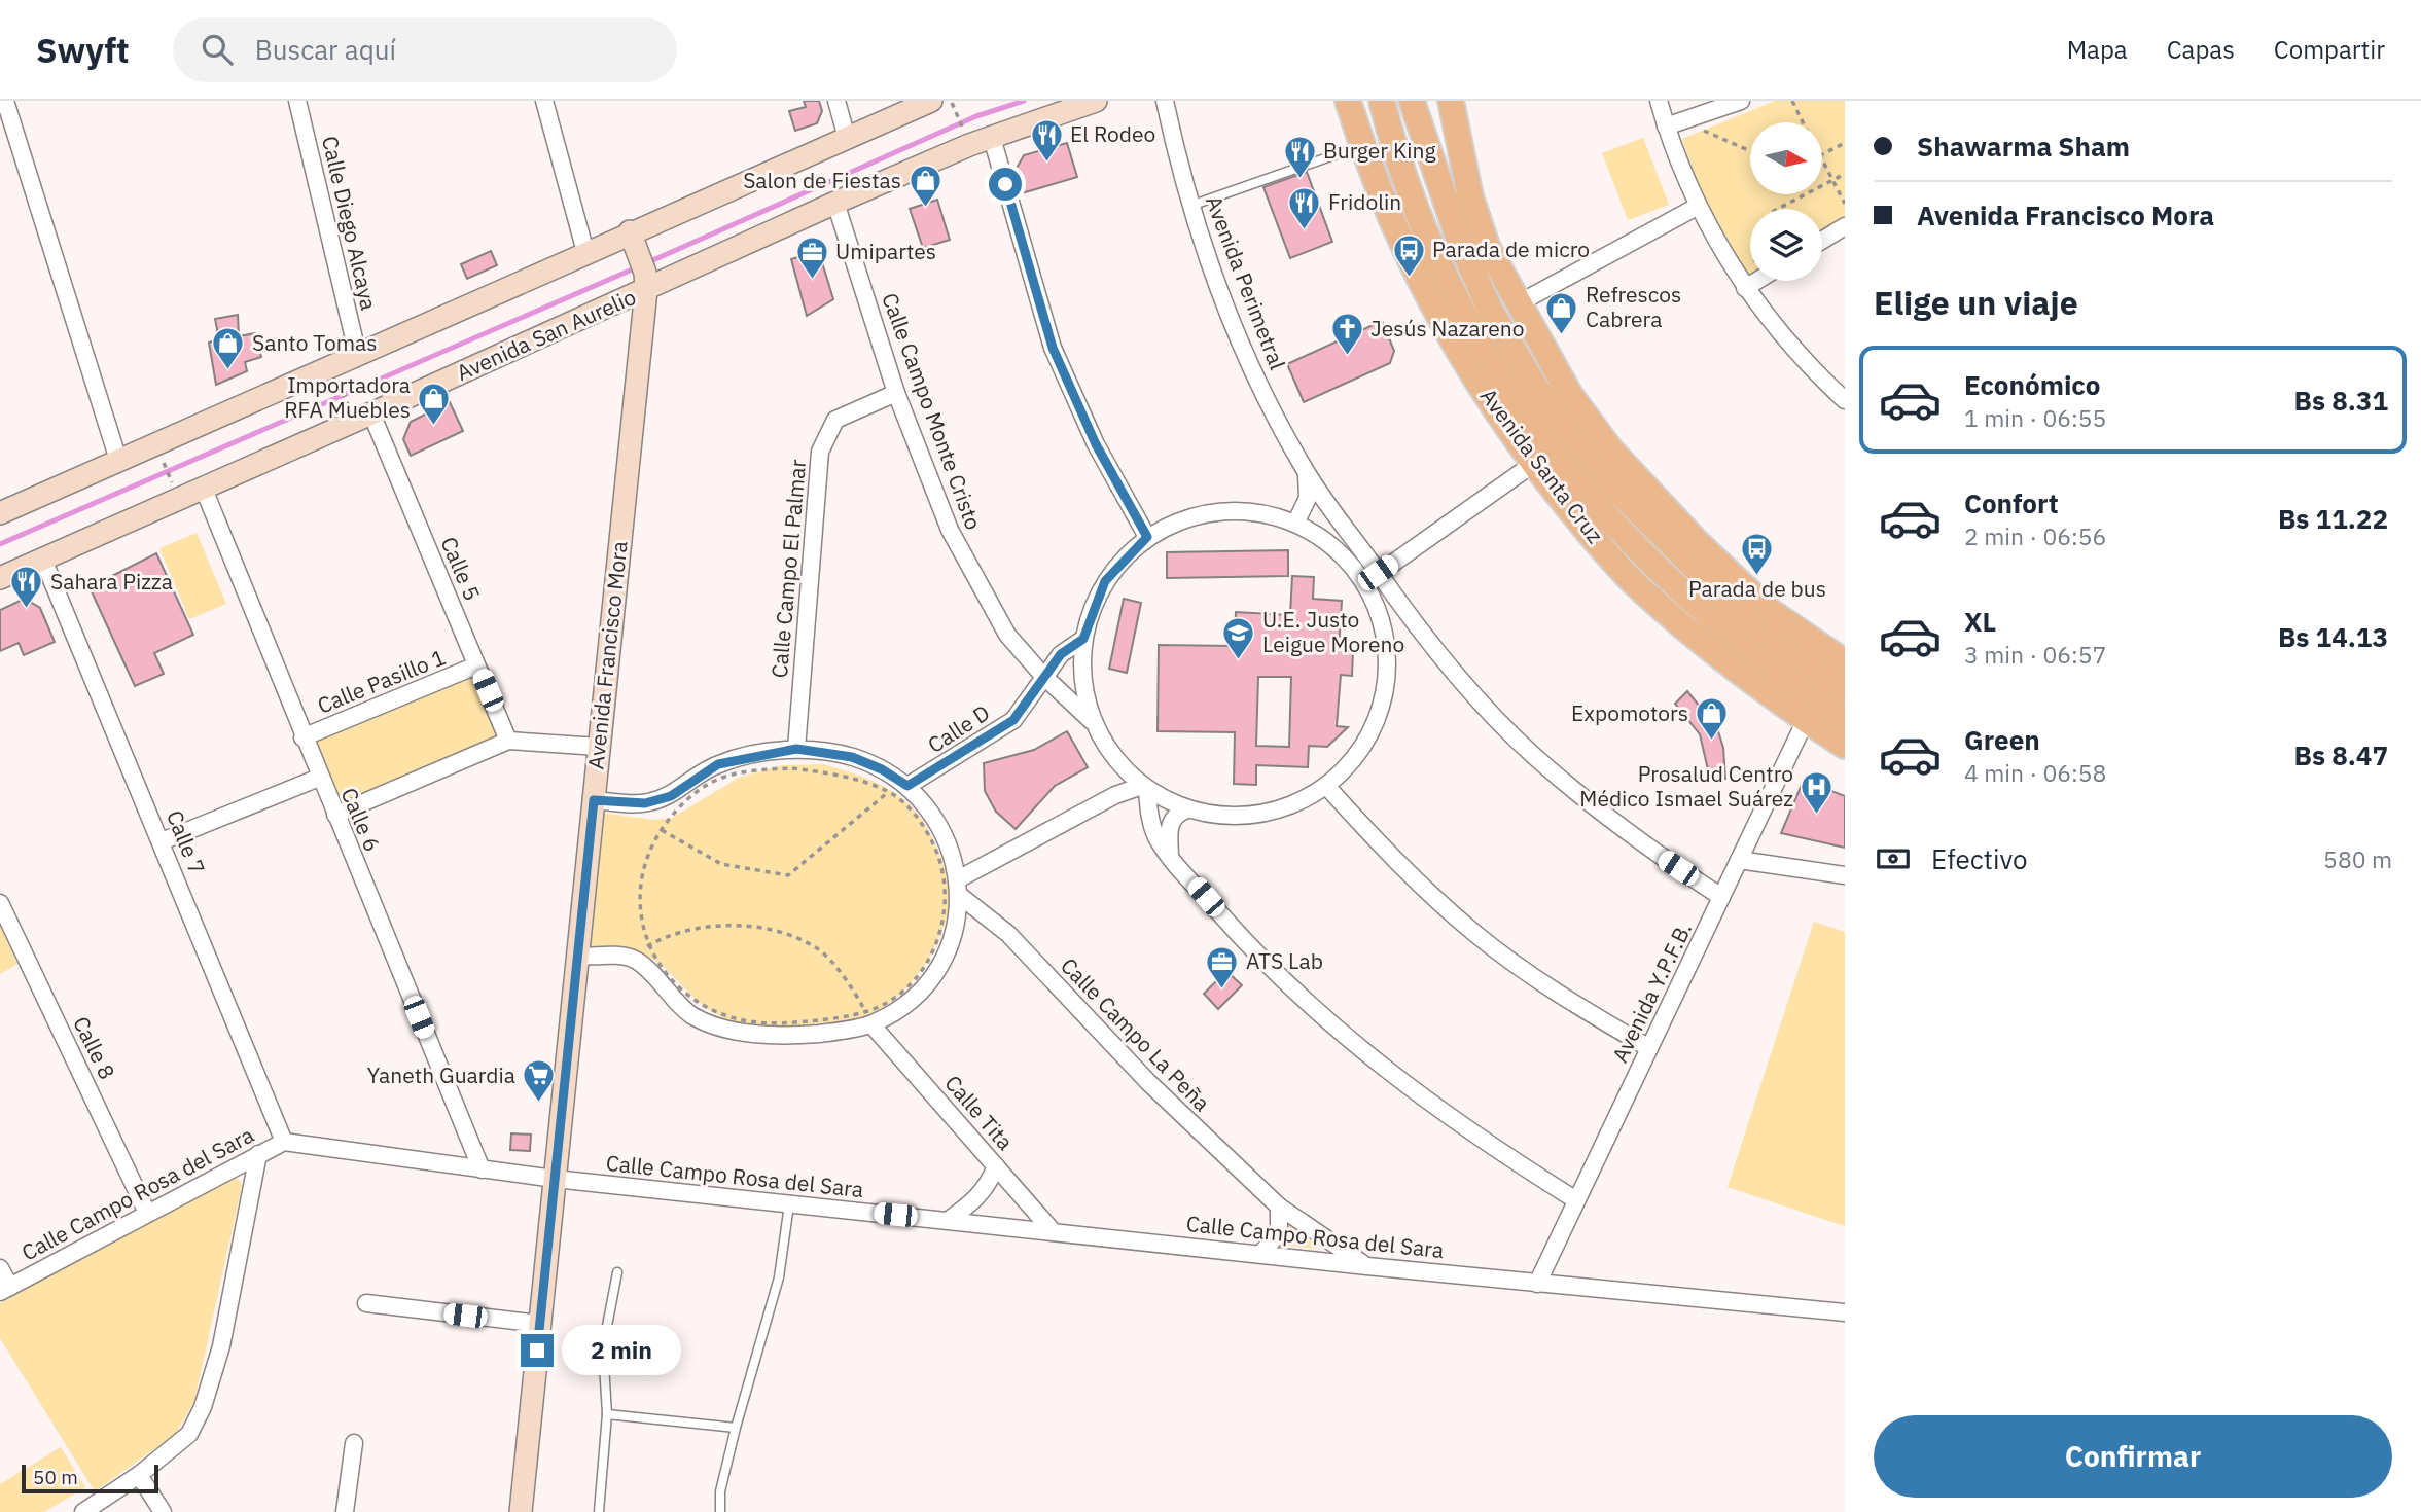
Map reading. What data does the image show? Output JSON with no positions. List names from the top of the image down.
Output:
{
  "streets": {
    "main road": ["Avenida San Aurelio", "Avenida Santa Cruz", "Avenida Francisco Mora"],
    "street": [
      "Calle Diego Alcaya",
      "Avenida Perimetral",
      "Calle Campo Monte Cristo",
      "Calle 5",
      "Calle Campo El Palmar",
      "Calle Pasillo 1",
      "Calle D",
      "Calle 6",
      "Calle 7",
      "Avenida Y.P.F.B.",
      "Calle Campo La Peña",
      "Calle 8",
      "Calle Tita",
      "Calle Campo Rosa del Sara"
    ]
  },
  "crossings": [
    ["Avenida Perimetral", "Avenida Y.P.F.B."],
    ["Avenida San Aurelio", "Calle Campo Monte Cristo"],
    ["Avenida San Aurelio", "Calle 5"],
    ["Avenida San Aurelio", "Avenida Francisco Mora"],
    ["Avenida San Aurelio", "Calle 6"],
    ["Avenida San Aurelio", "Calle 7"],
    ["Calle Campo Monte Cristo", "Calle Campo El Palmar"],
    ["Calle Campo Monte Cristo", "Calle D"],
    ["Avenida Santa Cruz", "Avenida Y.P.F.B."],
    ["Calle 5", "Calle Pasillo 1"],
    ["Avenida Francisco Mora", "Calle Campo Rosa del Sara"],
    ["Calle Pasillo 1", "Calle 6"],
    ["Calle 6", "Calle Campo Rosa del Sara"],
    ["Calle 7", "Calle Campo Rosa del Sara"],
    ["Avenida Y.P.F.B.", "Calle Campo Rosa del Sara"],
    ["Calle Campo La Peña", "Calle Campo Rosa del Sara"],
    ["Calle 8", "Calle Campo Rosa del Sara"],
    ["Calle Tita", "Calle Campo Rosa del Sara"]
  ],
  "places": {
    "restaurant": [
      "El Rodeo",
      "Burger King",
      "Fridolin",
      "Sahara Pizza"
    ],
    "shop": [
      "Salon de Fiestas",
      "Refrescos Cabrera",
      "Santo Tomas",
      "Importadora RFA Muebles",
      "Expomotors"
    ],
    "bus stop": ["Parada de micro", "Parada de bus"],
    "office": ["Umipartes", "ATS Lab"],
    "church": ["Jesús Nazareno"],
    "school or university": ["U.E. Justo Leigue Moreno"],
    "hospital": ["Prosalud Centro Médico Ismael Suárez"],
    "supermarket": ["Yaneth Guardia"]
  },
  "scale_bar": "50 m",
  "north": "right",
  "page": {
    "header": "Swyft",
    "search": "Buscar aquí",
    "nav": ["Mapa", "Capas", "Compartir"],
    "banner": ["Shawarma Sham", "Avenida Francisco Mora"],
    "heading": "Elige un viaje",
    "list": [
      {
        "name": "Económico",
        "note": "1 min · 06:55",
        "value": "Bs 8.31"
      },
      {
        "name": "Confort",
        "note": "2 min · 06:56",
        "value": "Bs 11.22"
      },
      {
        "name": "XL",
        "note": "3 min · 06:57",
        "value": "Bs 14.13"
      },
      {
        "name": "Green",
        "note": "4 min · 06:58",
        "value": "Bs 8.47"
      }
    ],
    "pay": ["Efectivo", "580 m"],
    "bubble": "2 min",
    "buttons": "Confirmar",
    "scale": "50 m"
  }
}
